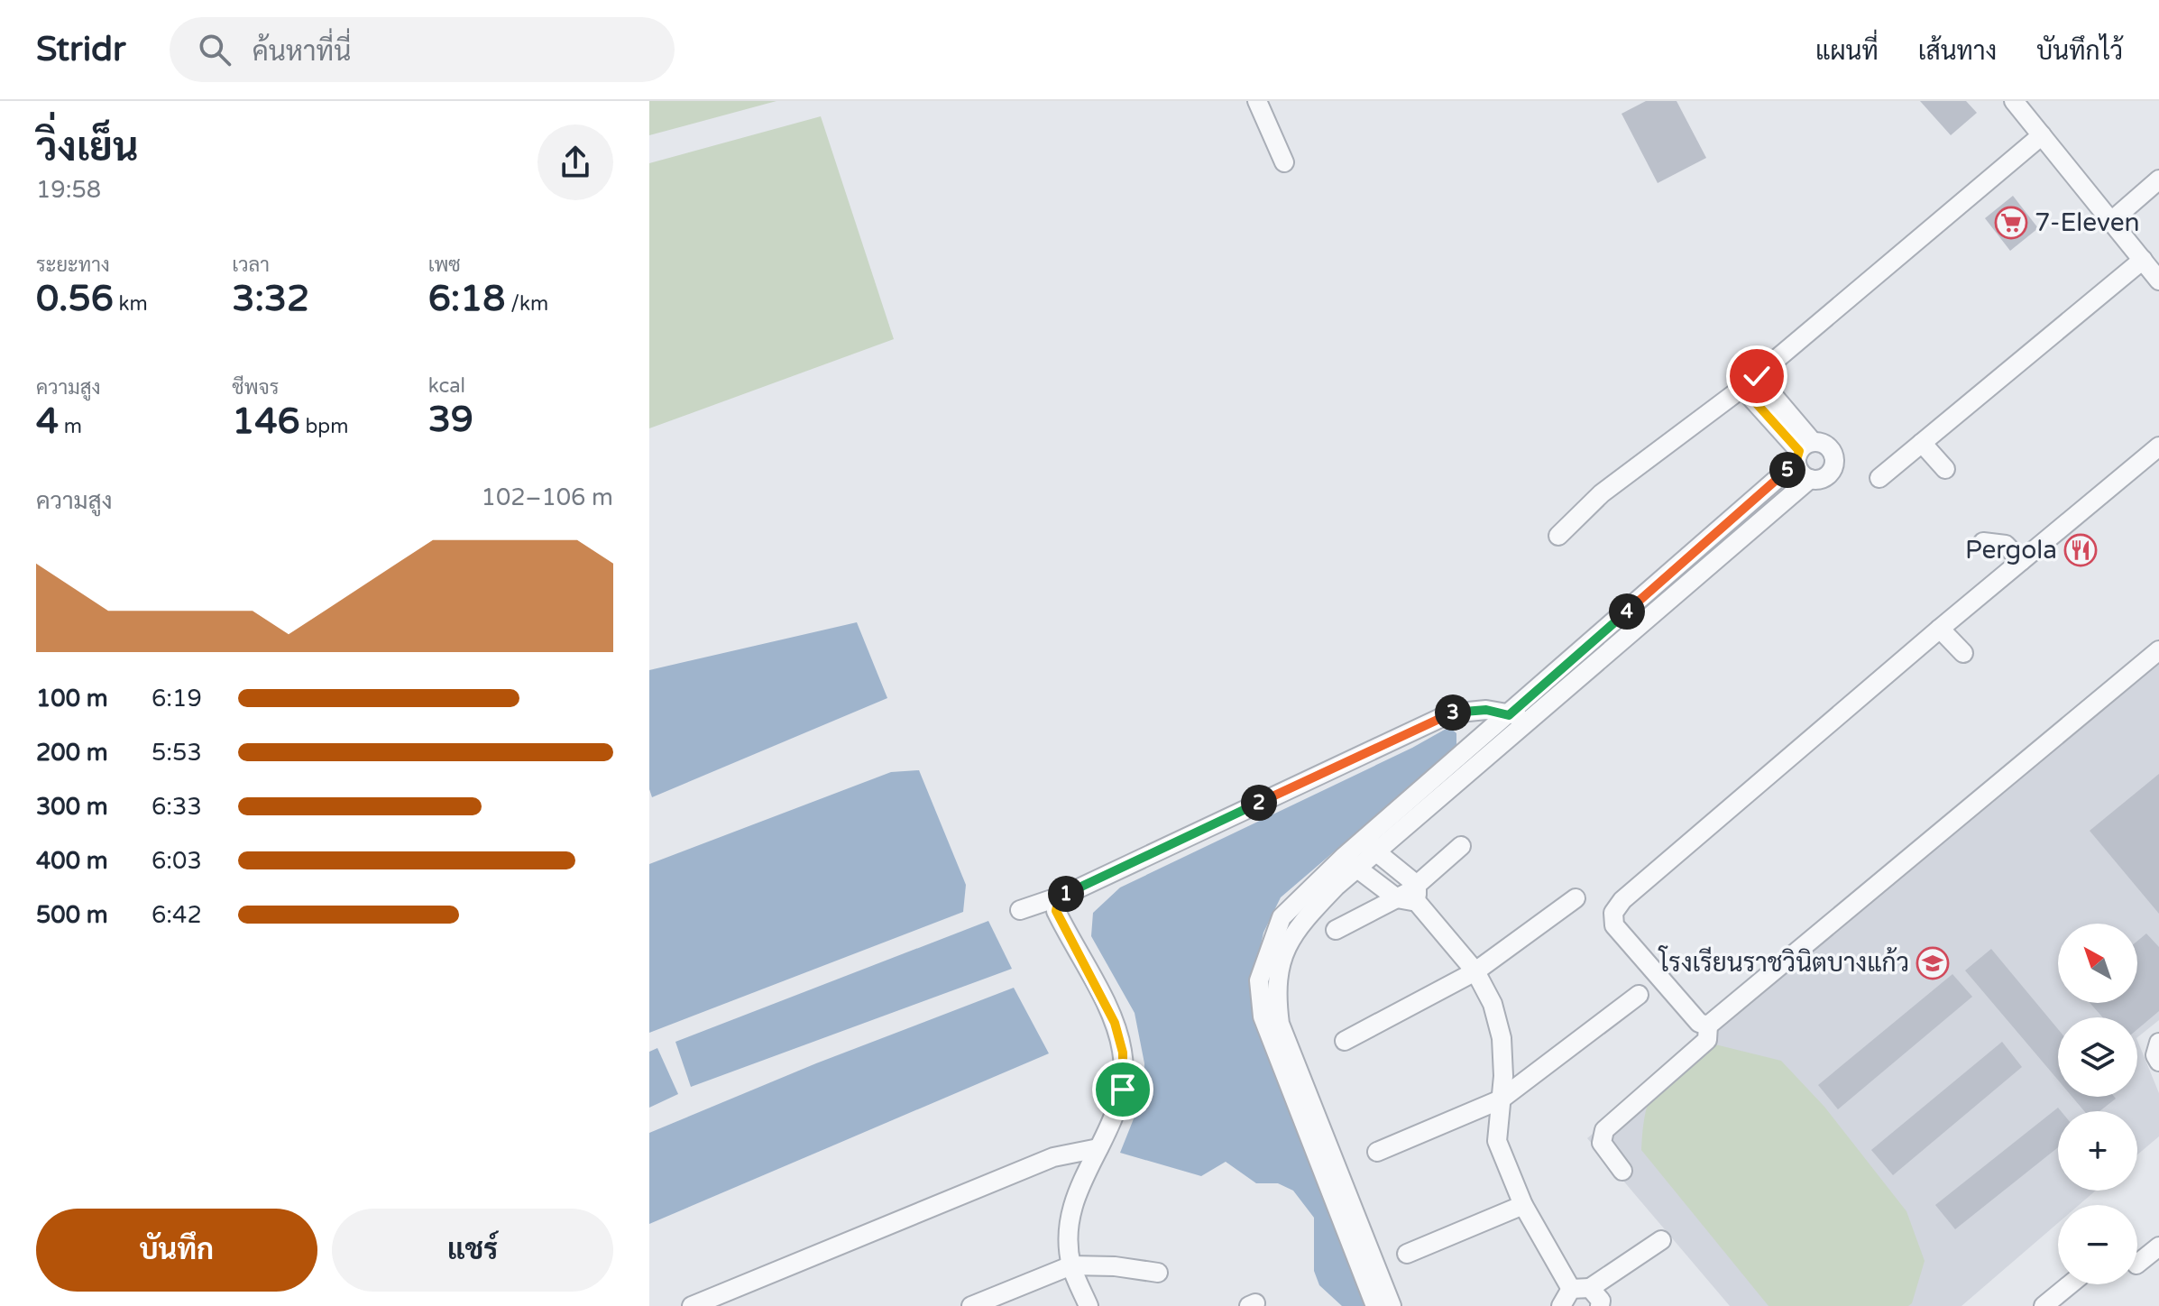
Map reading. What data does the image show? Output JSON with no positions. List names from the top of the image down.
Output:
{
  "places": {
    "supermarket": ["7-Eleven"],
    "restaurant": ["Pergola"],
    "school or university": ["โรงเรียนราชวินิตบางแก้ว"]
  },
  "north": "top left",
  "page": {
    "header": "Stridr",
    "search": "ค้นหาที่นี่",
    "nav": ["แผนที่", "เส้นทาง", "บันทึกไว้"],
    "heading": ["วิ่งเย็น", "19:58"],
    "stats": [
      ["ระยะทาง", "0.56 km"],
      ["เวลา", "3:32"],
      ["เพซ", "6:18 /km"],
      ["ความสูง", "4 m"],
      ["ชีพจร", "146 bpm"],
      ["kcal", "39"]
    ],
    "pins": [
      "5",
      "4",
      "3",
      "2",
      "1"
    ],
    "chart": ["ความสูง", "102–106 m"],
    "list": [
      {
        "name": "100 m",
        "note": "6:19"
      },
      {
        "name": "200 m",
        "note": "5:53"
      },
      {
        "name": "300 m",
        "note": "6:33"
      },
      {
        "name": "400 m",
        "note": "6:03"
      },
      {
        "name": "500 m",
        "note": "6:42"
      }
    ],
    "map_buttons": ["+", "−"],
    "buttons": ["บันทึก", "แชร์"]
  }
}
